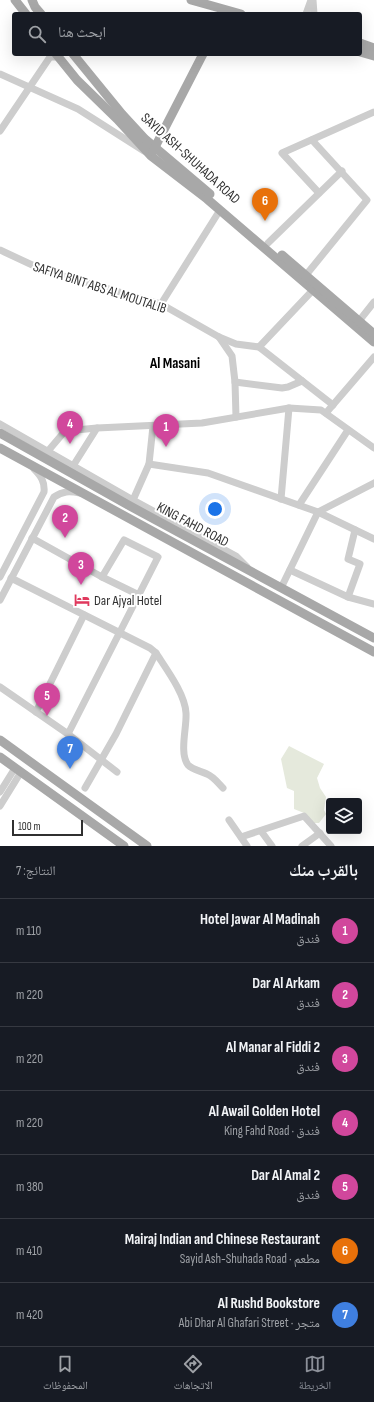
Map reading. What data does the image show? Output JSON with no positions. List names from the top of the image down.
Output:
{
  "streets": {
    "main road": ["SAYID ASH-SHUHADA ROAD", "KING FAHD ROAD"],
    "street": ["SAFIYA BINT ABS AL MOUTALIB"]
  },
  "districts": ["Al Masani"],
  "places": {
    "hotel": ["Dar Ajyal Hotel"]
  },
  "scale_bar": "100 m",
  "page": {
    "search": "ابحث هنا",
    "pins": [
      "6",
      "4",
      "1",
      "2",
      "3",
      "5",
      "7"
    ],
    "scale": "100 m",
    "heading": ["بالقرب منك", "النتائج: 7"],
    "list": [
      {
        "mark": "1",
        "name": "Hotel Jawar Al Madinah",
        "note": "فندق",
        "value": "110 m"
      },
      {
        "mark": "2",
        "name": "Dar Al Arkam",
        "note": "فندق",
        "value": "220 m"
      },
      {
        "mark": "3",
        "name": "Al Manar al Fiddi 2",
        "note": "فندق",
        "value": "220 m"
      },
      {
        "mark": "4",
        "name": "Al Awail Golden Hotel",
        "note": "فندق · King Fahd Road",
        "value": "220 m"
      },
      {
        "mark": "5",
        "name": "Dar Al Amal 2",
        "note": "فندق",
        "value": "380 m"
      },
      {
        "mark": "6",
        "name": "Mairaj Indian and Chinese Restaurant",
        "note": "مطعم · Sayid Ash-Shuhada Road",
        "value": "410 m"
      },
      {
        "mark": "7",
        "name": "Al Rushd Bookstore",
        "note": "متجر · Abi Dhar Al Ghafari Street",
        "value": "420 m"
      }
    ],
    "nav": ["الخريطة", "الاتجاهات", "المحفوظات"]
  }
}
